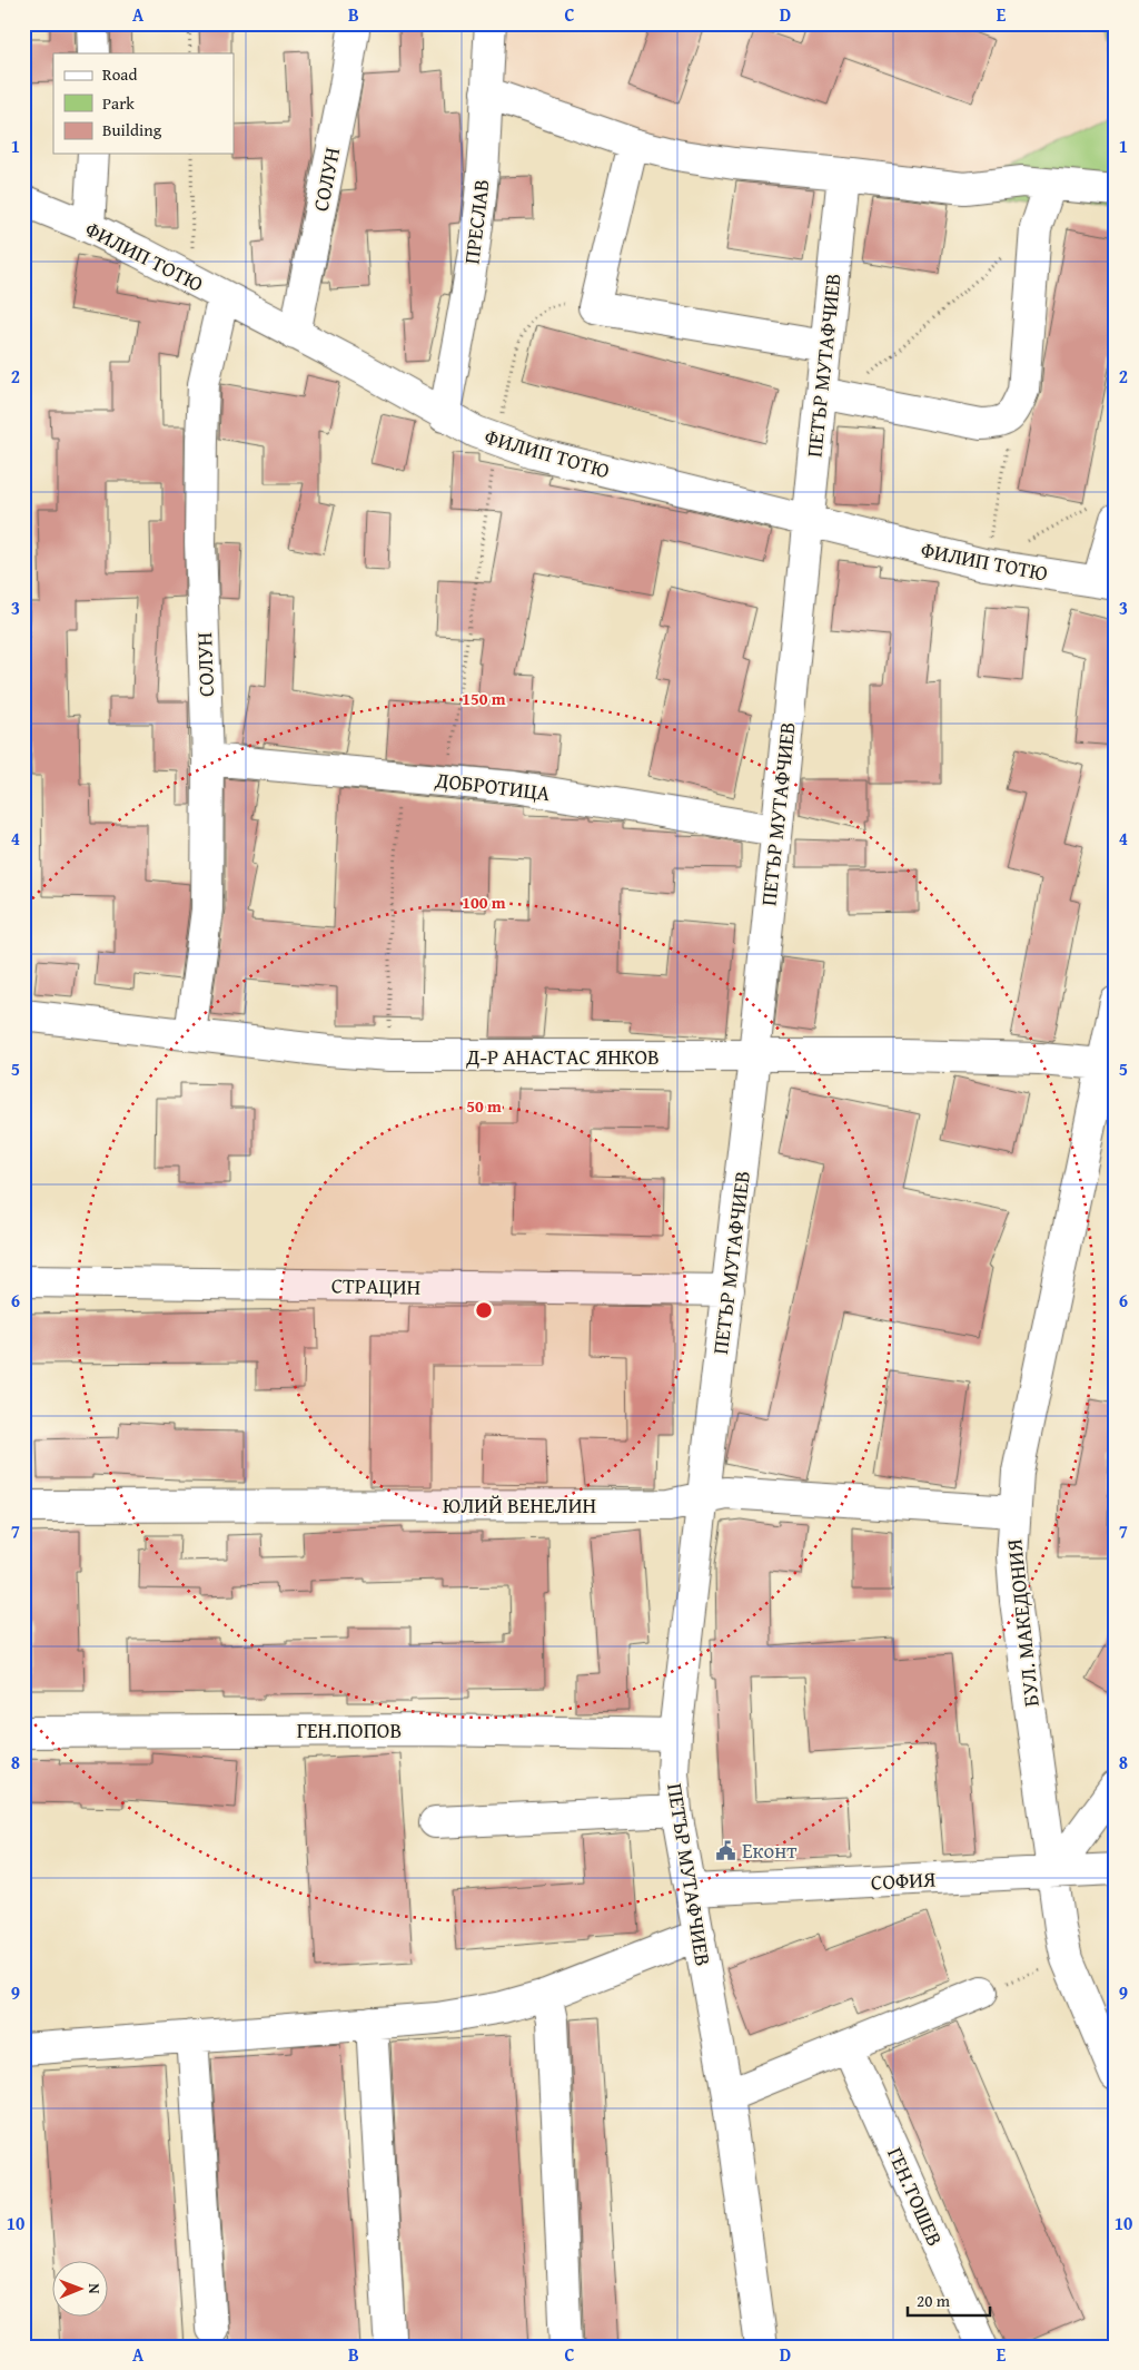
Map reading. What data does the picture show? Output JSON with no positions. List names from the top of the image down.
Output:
{
  "streets": {
    "street": [
      "СОЛУН",
      "ПРЕСЛАВ",
      "ФИЛИП ТОТЮ",
      "ПЕТЪР МУТАФЧИЕВ",
      "ДОБРОТИЦА",
      "Д-Р АНАСТАС ЯНКОВ",
      "СТРАЦИН",
      "ЮЛИЙ ВЕНЕЛИН",
      "БУЛ. МАКЕДОНИЯ",
      "ГЕН.ПОПОВ",
      "СОФИЯ",
      "ГЕН.ТОШЕВ"
    ]
  },
  "crossings": [
    ["СОЛУН", "ФИЛИП ТОТЮ"],
    ["СОЛУН", "ДОБРОТИЦА"],
    ["СОЛУН", "Д-Р АНАСТАС ЯНКОВ"],
    ["ПРЕСЛАВ", "ФИЛИП ТОТЮ"],
    ["ФИЛИП ТОТЮ", "ПЕТЪР МУТАФЧИЕВ"],
    ["ПЕТЪР МУТАФЧИЕВ", "ДОБРОТИЦА"],
    ["ПЕТЪР МУТАФЧИЕВ", "Д-Р АНАСТАС ЯНКОВ"],
    ["ПЕТЪР МУТАФЧИЕВ", "СТРАЦИН"],
    ["ПЕТЪР МУТАФЧИЕВ", "ЮЛИЙ ВЕНЕЛИН"],
    ["ПЕТЪР МУТАФЧИЕВ", "ГЕН.ПОПОВ"],
    ["ПЕТЪР МУТАФЧИЕВ", "СОФИЯ"],
    ["Д-Р АНАСТАС ЯНКОВ", "БУЛ. МАКЕДОНИЯ"],
    ["ЮЛИЙ ВЕНЕЛИН", "БУЛ. МАКЕДОНИЯ"],
    ["БУЛ. МАКЕДОНИЯ", "СОФИЯ"]
  ],
  "places": {
    "public building": ["Еконт"]
  },
  "legend": ["Road", "Park", "Building"],
  "scale_bar": "20 m",
  "north": "right",
  "grid": {
    "columns": [
      "A",
      "B",
      "C",
      "D",
      "E"
    ],
    "rows": [
      "1",
      "2",
      "3",
      "4",
      "5",
      "6",
      "7",
      "8",
      "9",
      "10"
    ]
  },
  "rings": ["150 m", "100 m", "50 m"]
}
